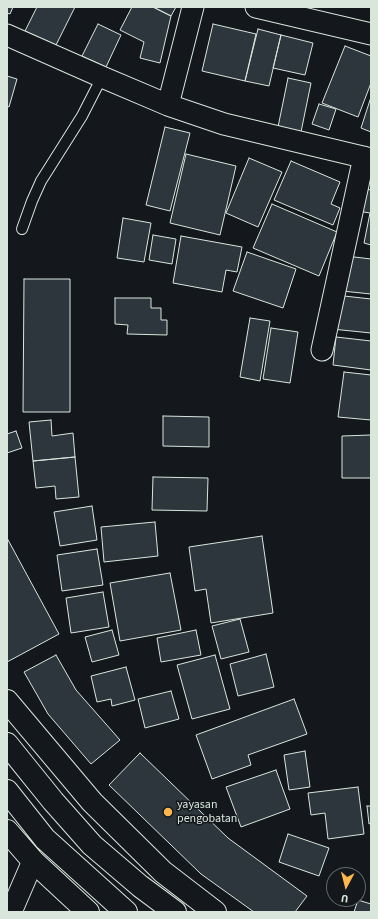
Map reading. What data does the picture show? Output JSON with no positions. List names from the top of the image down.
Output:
{
  "places": ["yayasan pengobatan"],
  "north": "bottom"
}
